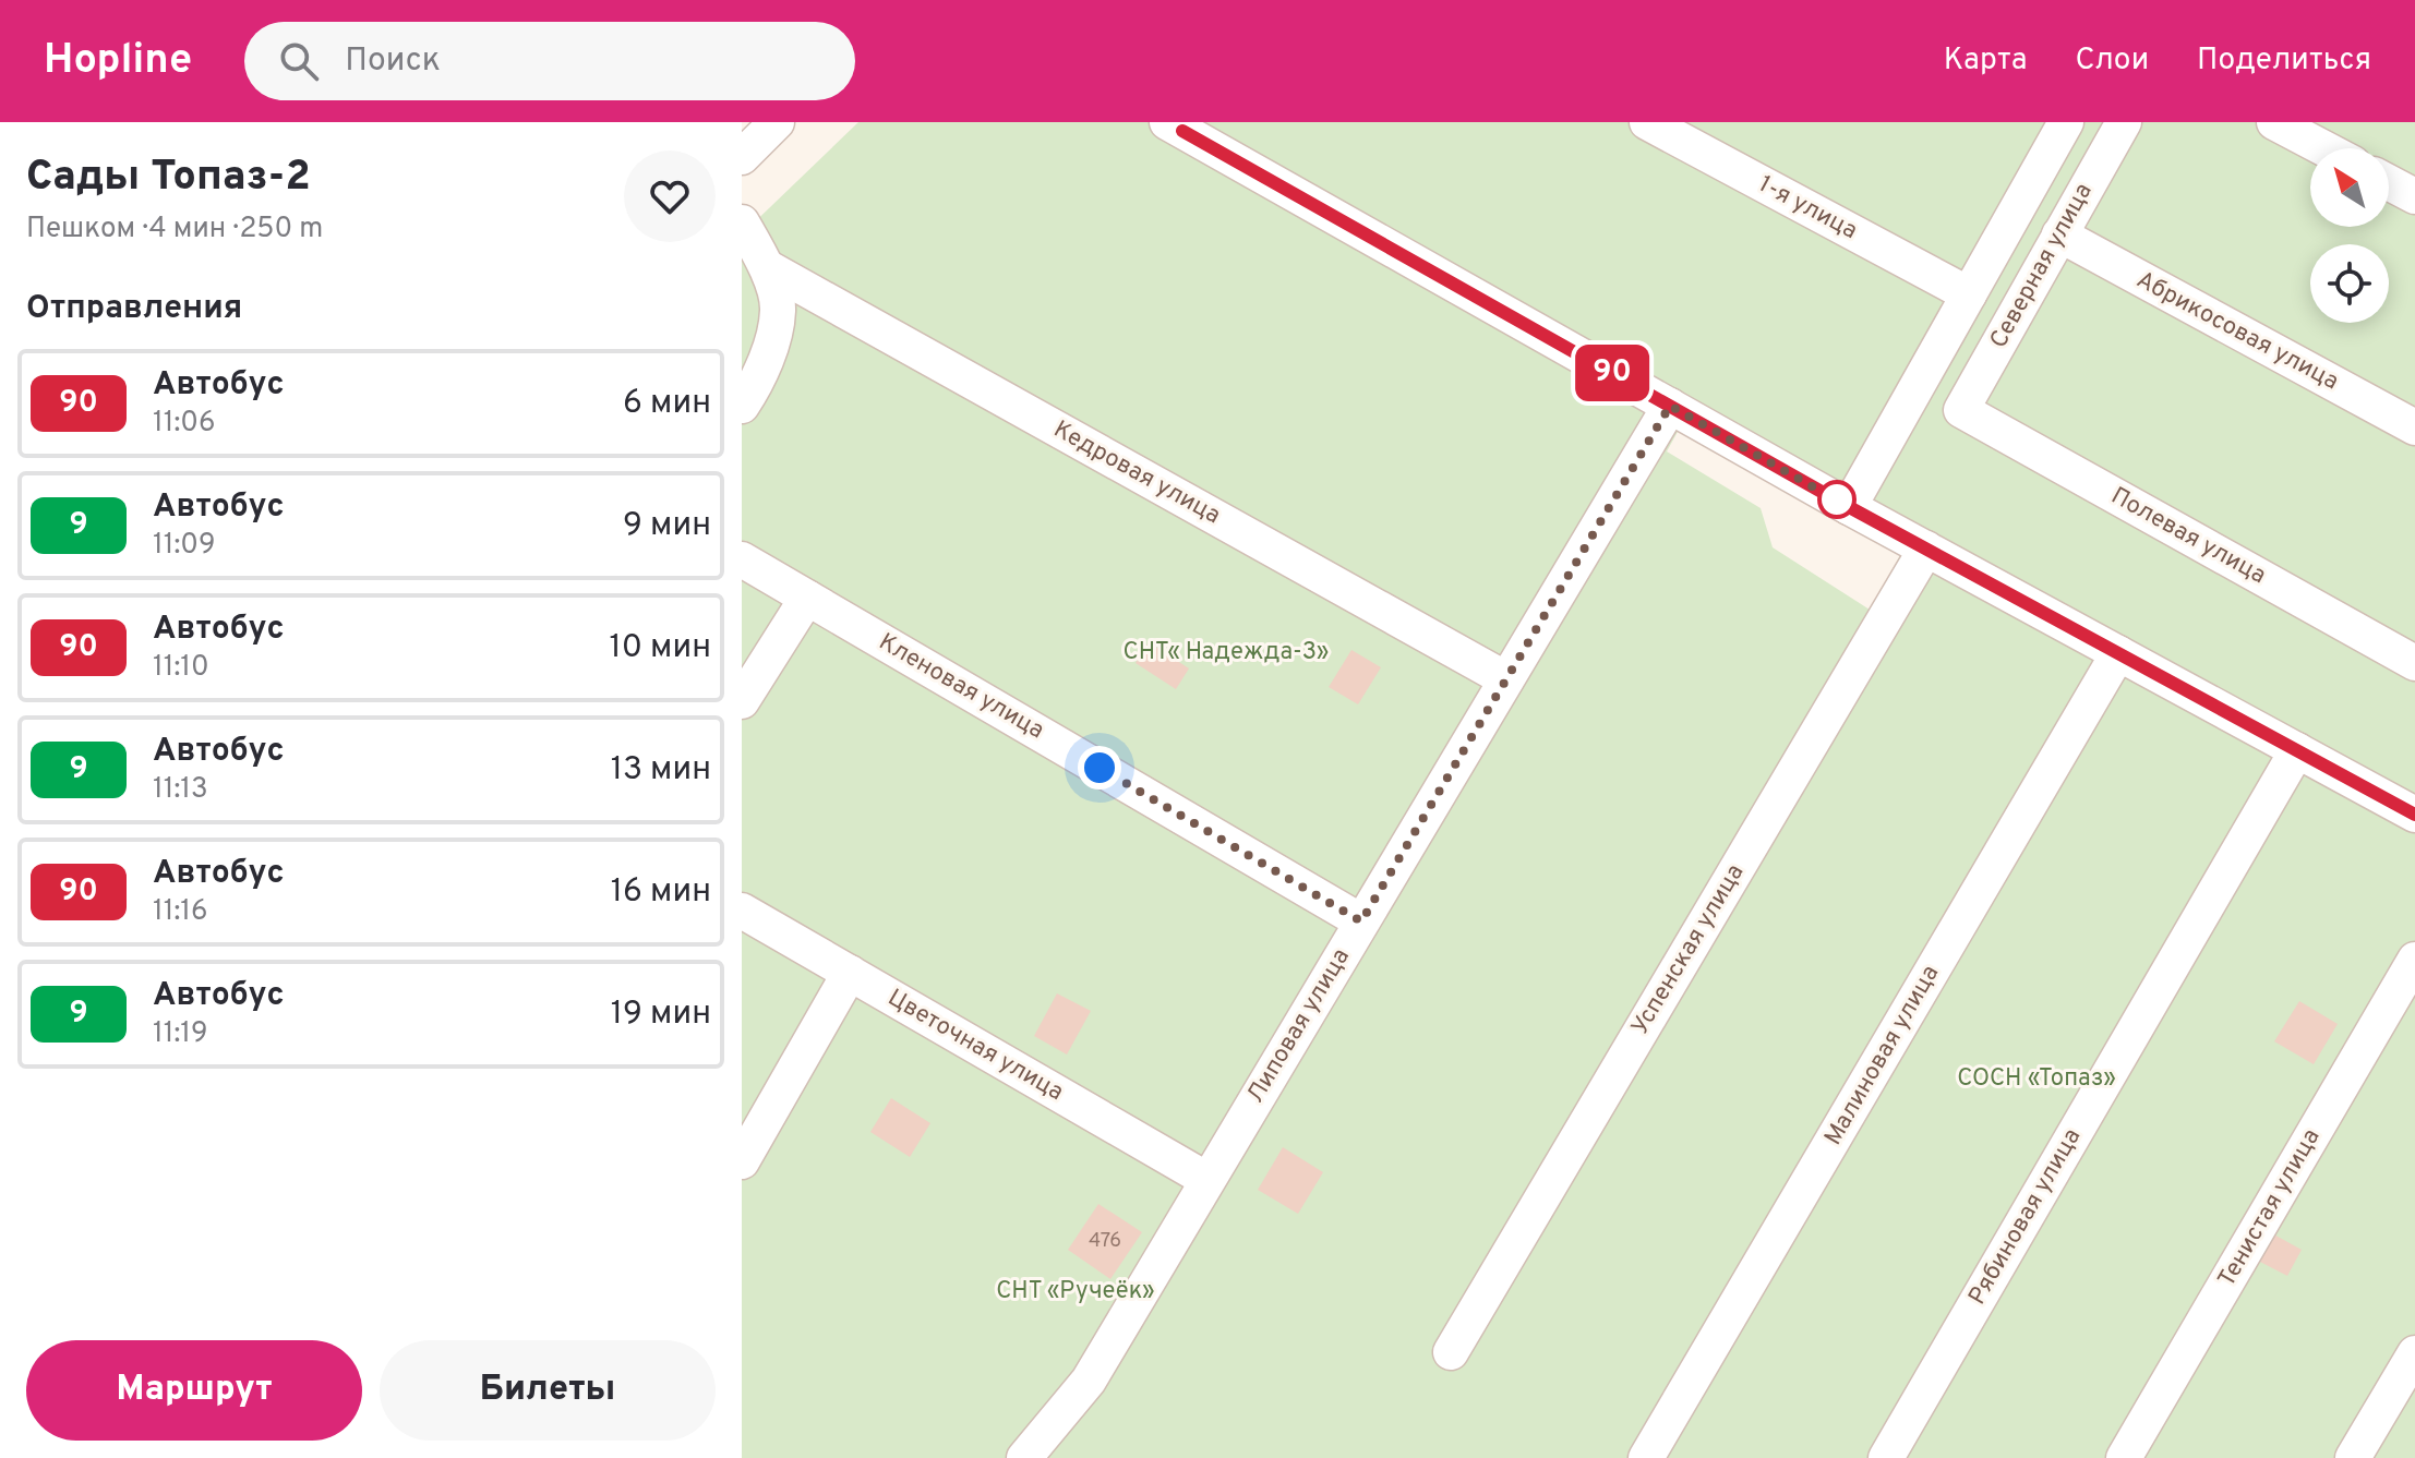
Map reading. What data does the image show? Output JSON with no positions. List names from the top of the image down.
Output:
{
  "streets": {
    "street": [
      "1-я улица",
      "Северная улица",
      "Абрикосовая улица",
      "Кедровая улица",
      "Полевая улица",
      "Кленовая улица",
      "Успенская улица",
      "Липовая улица",
      "Цветочная улица",
      "Малиновая улица",
      "Тенистая улица",
      "Рябиновая улица"
    ]
  },
  "crossings": [
    ["Северная улица", "Абрикосовая улица"],
    ["Северная улица", "Полевая улица"],
    ["Кедровая улица", "Липовая улица"],
    ["Кленовая улица", "Липовая улица"],
    ["Липовая улица", "Цветочная улица"]
  ],
  "parks": ["СНТ« Надежда-3»", "СОСН «Топаз»", "СНТ «Ручеёк»"],
  "lines": ["bus line 90"],
  "house_numbers": ["476"],
  "north": "top left",
  "page": {
    "header": "Hopline",
    "search": "Поиск",
    "nav": ["Карта", "Слои", "Поделиться"],
    "heading": [
      ["Сады Топаз-2", "Пешком · 4 мин · 250 m"],
      "Отправления"
    ],
    "on_map": "90",
    "list": [
      {
        "mark": "90",
        "name": "Автобус",
        "note": "11:06",
        "value": "6 мин"
      },
      {
        "mark": "9",
        "name": "Автобус",
        "note": "11:09",
        "value": "9 мин"
      },
      {
        "mark": "90",
        "name": "Автобус",
        "note": "11:10",
        "value": "10 мин"
      },
      {
        "mark": "9",
        "name": "Автобус",
        "note": "11:13",
        "value": "13 мин"
      },
      {
        "mark": "90",
        "name": "Автобус",
        "note": "11:16",
        "value": "16 мин"
      },
      {
        "mark": "9",
        "name": "Автобус",
        "note": "11:19",
        "value": "19 мин"
      }
    ],
    "buttons": ["Маршрут", "Билеты"]
  }
}
